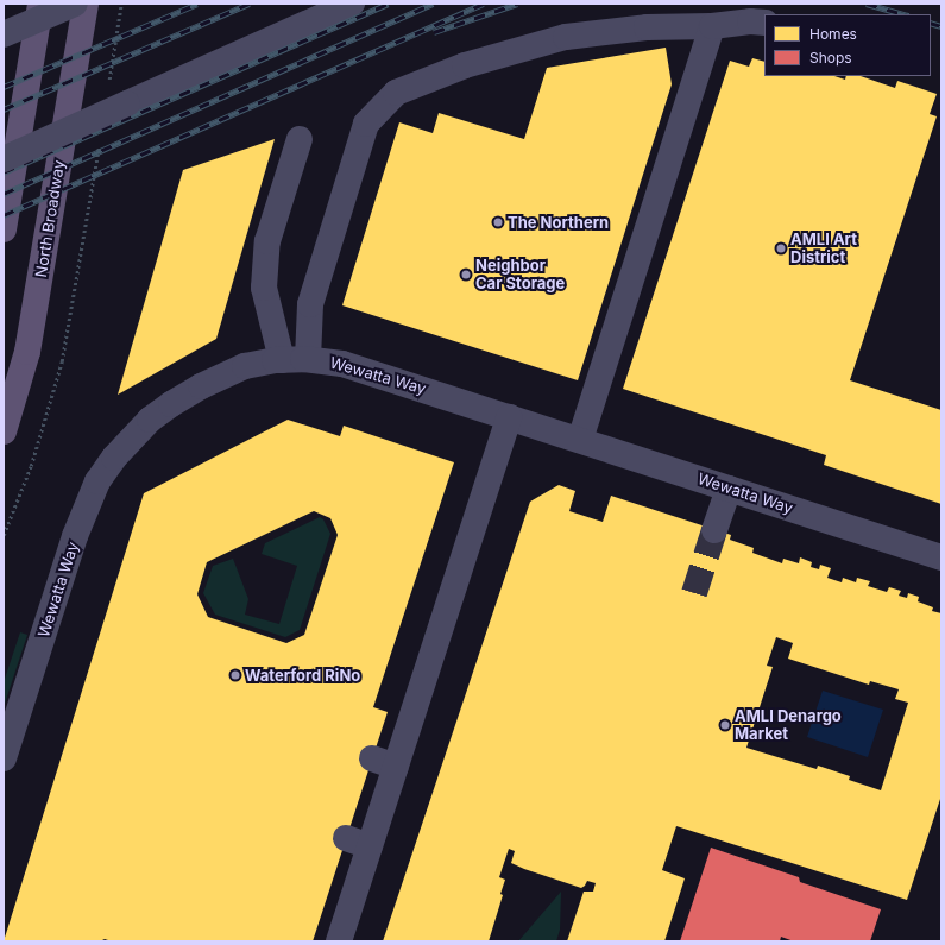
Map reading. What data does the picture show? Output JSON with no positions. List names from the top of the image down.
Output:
{
  "streets": {
    "main road": ["North Broadway"],
    "street": ["Wewatta Way"]
  },
  "places": [
    "The Northern",
    "AMLI Art District",
    "Neighbor Car Storage",
    "Waterford RiNo",
    "AMLI Denargo Market"
  ],
  "legend": ["Homes", "Shops"]
}
